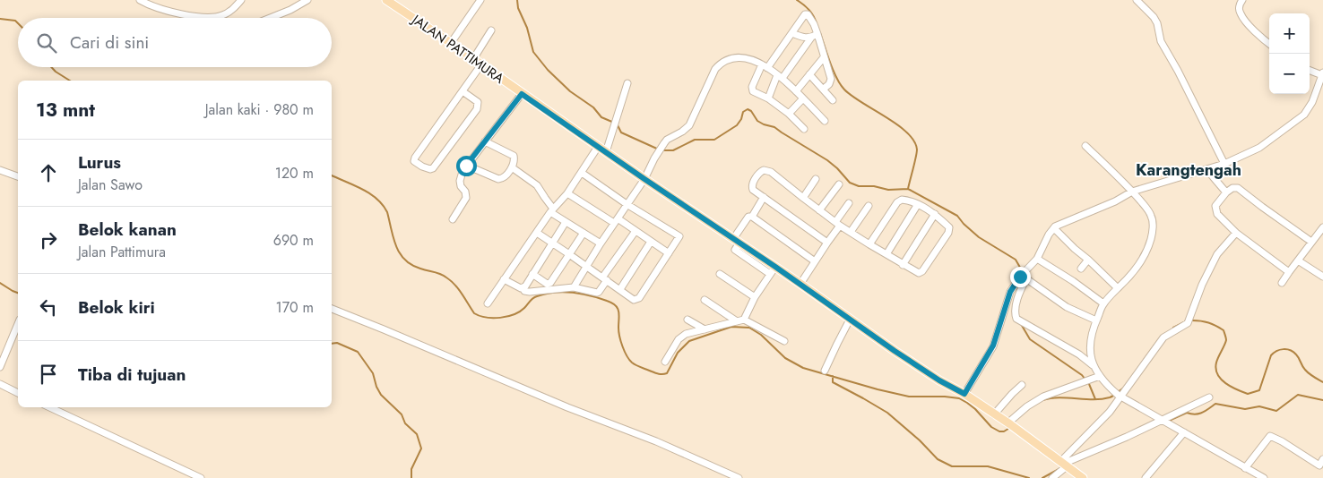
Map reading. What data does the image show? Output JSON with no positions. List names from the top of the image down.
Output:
{
  "streets": {
    "main road": ["JALAN PATTIMURA"]
  },
  "districts": ["Karangtengah"],
  "page": {
    "map_buttons": ["+", "−"],
    "search": "Cari di sini",
    "heading": ["13 mnt", "Jalan kaki · 980 m"],
    "list": [
      ["Lurus", "Jalan Sawo", "120 m"],
      ["Belok kanan", "Jalan Pattimura", "690 m"],
      ["Belok kiri", "170 m"],
      "Tiba di tujuan"
    ]
  }
}
